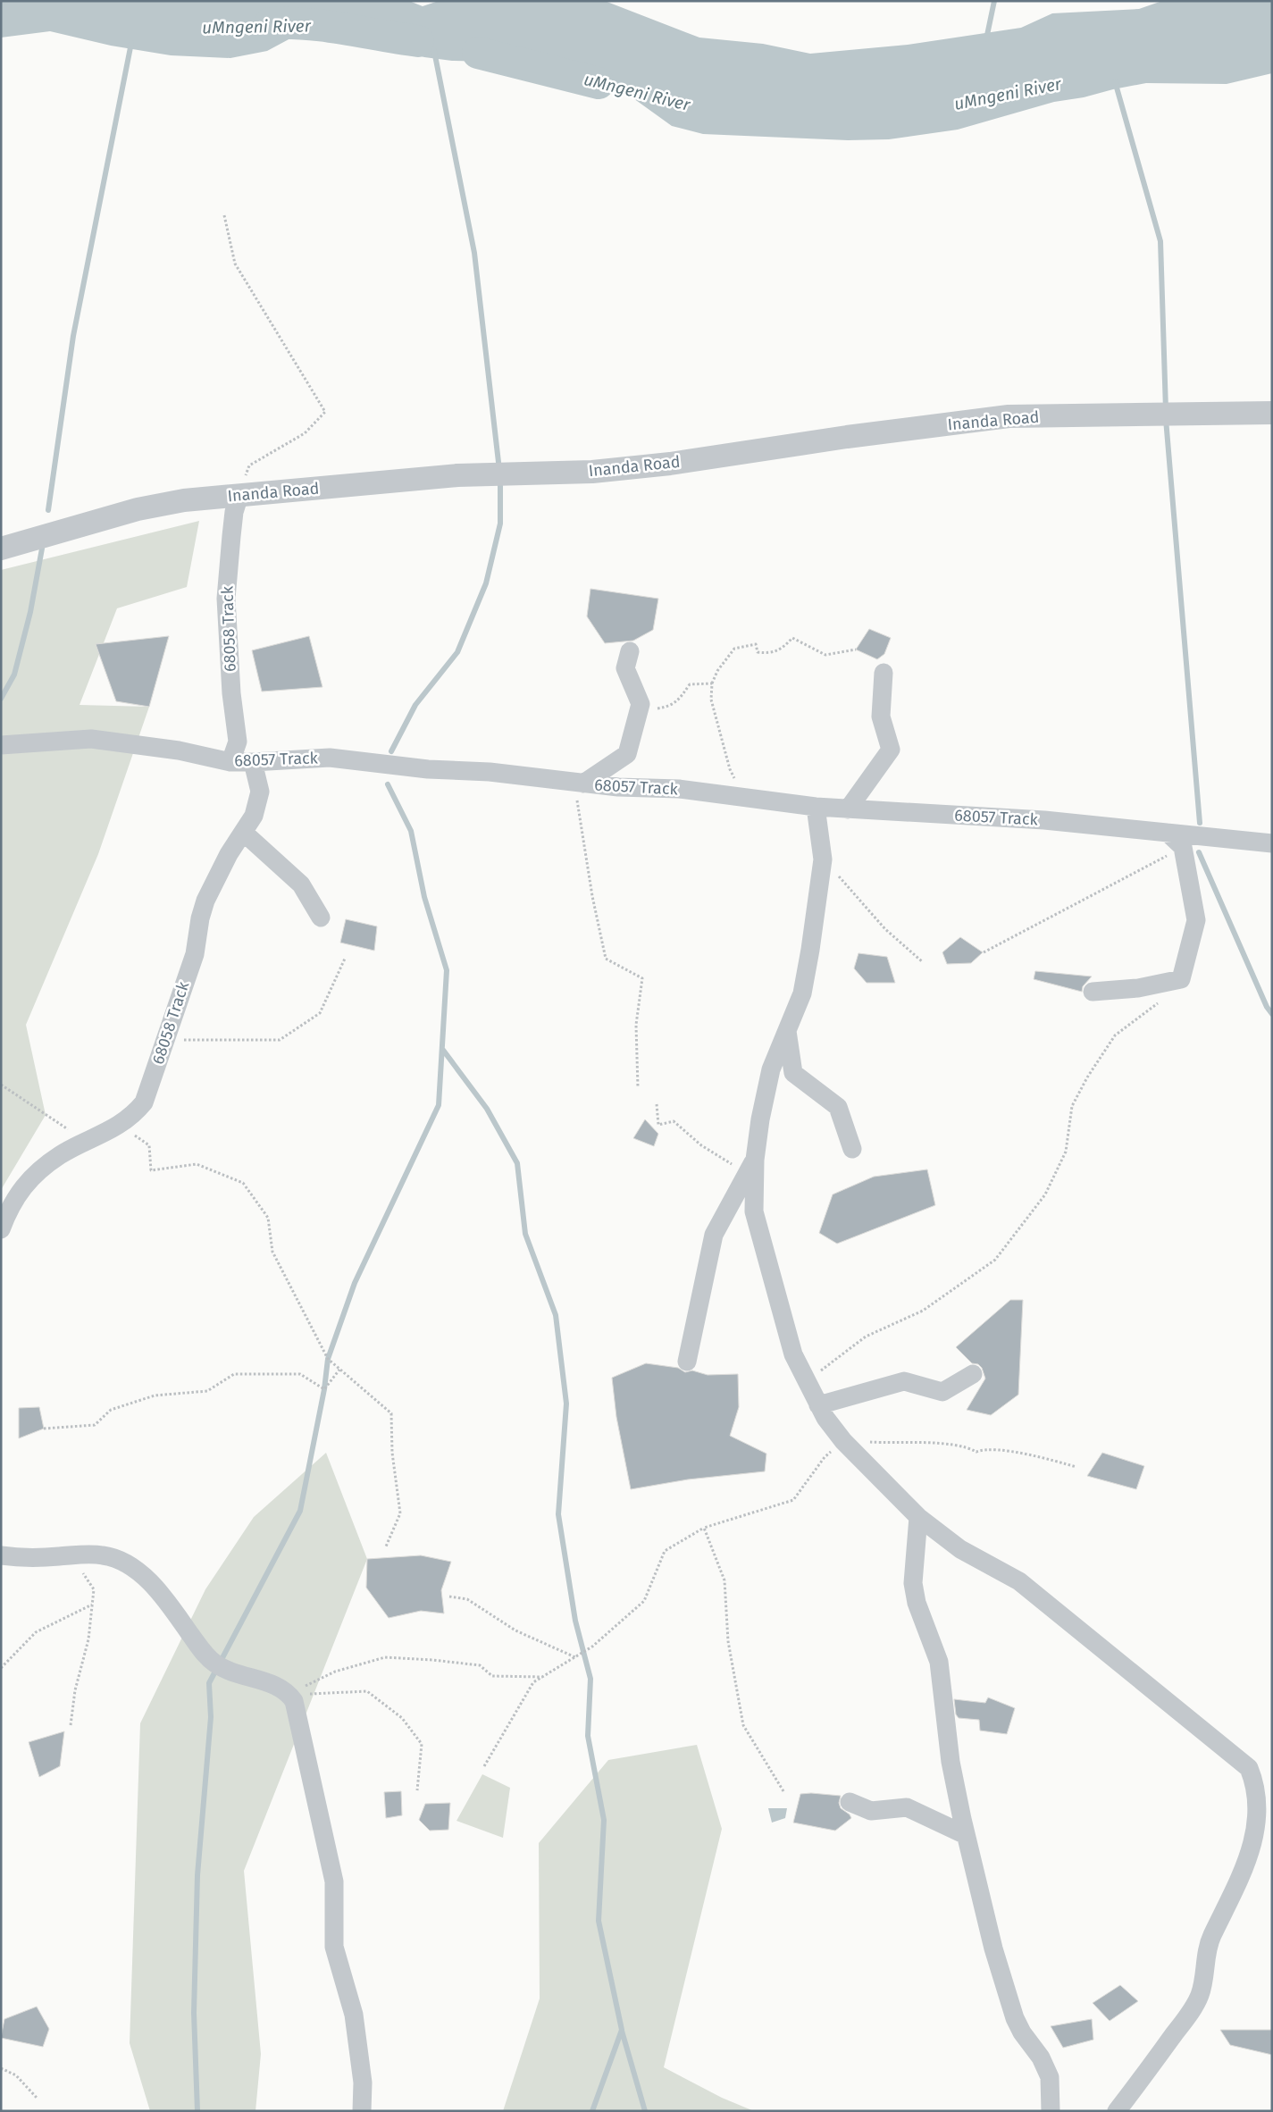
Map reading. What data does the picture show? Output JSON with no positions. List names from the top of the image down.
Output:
{
  "streets": {
    "street": ["Inanda Road", "68058 Track", "68057 Track"]
  },
  "crossings": [
    ["Inanda Road", "68058 Track"],
    ["68058 Track", "68057 Track"]
  ],
  "water": ["uMngeni River"]
}
